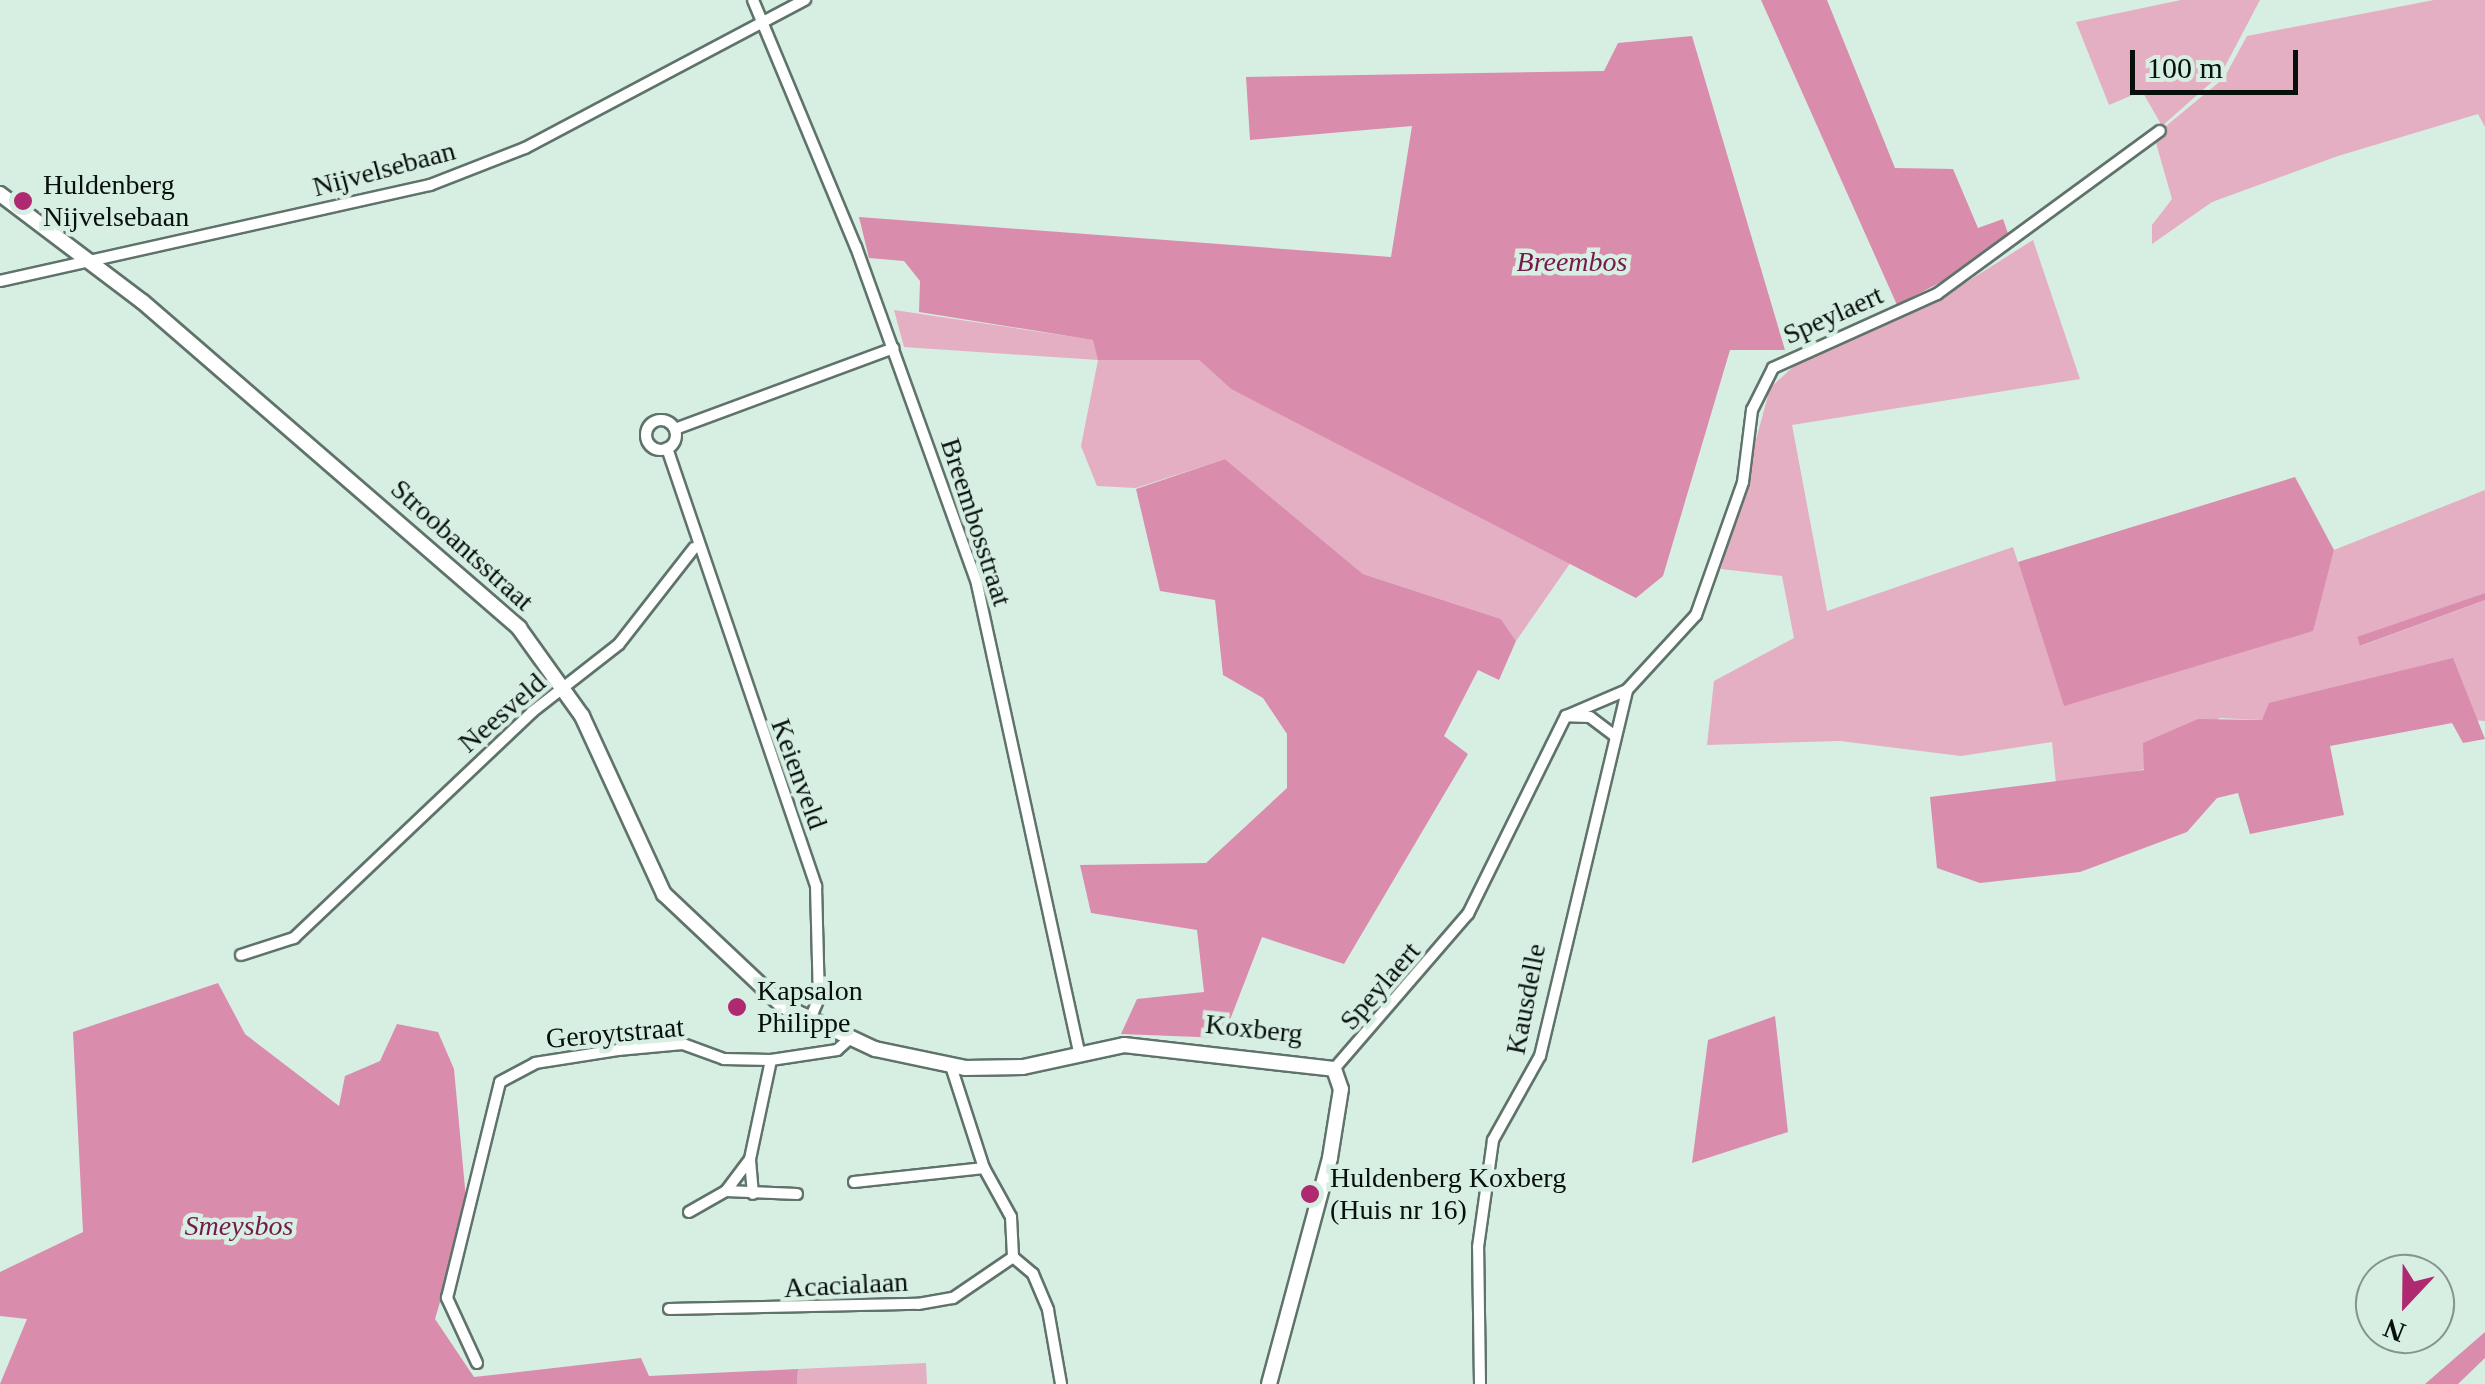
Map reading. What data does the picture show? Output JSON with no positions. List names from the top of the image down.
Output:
{
  "streets": {
    "street": [
      "Nijvelsebaan",
      "Speylaert",
      "Breembosstraat",
      "Stroobantsstraat",
      "Neesveld",
      "Keienveld",
      "Kausdelle",
      "Koxberg",
      "Geroytstraat",
      "Acacialaan"
    ]
  },
  "crossings": [
    ["Nijvelsebaan", "Breembosstraat"],
    ["Nijvelsebaan", "Stroobantsstraat"],
    ["Speylaert", "Kausdelle"],
    ["Speylaert", "Koxberg"],
    ["Breembosstraat", "Koxberg"],
    ["Stroobantsstraat", "Neesveld"],
    ["Stroobantsstraat", "Keienveld"],
    ["Stroobantsstraat", "Koxberg"],
    ["Stroobantsstraat", "Geroytstraat"],
    ["Neesveld", "Keienveld"],
    ["Koxberg", "Geroytstraat"]
  ],
  "parks": ["Breembos", "Smeysbos"],
  "places": ["Huldenberg Nijvelsebaan", "Kapsalon Philippe", "Huldenberg Koxberg (Huis nr 16)"],
  "scale_bar": "100 m",
  "north": "bottom"
}
